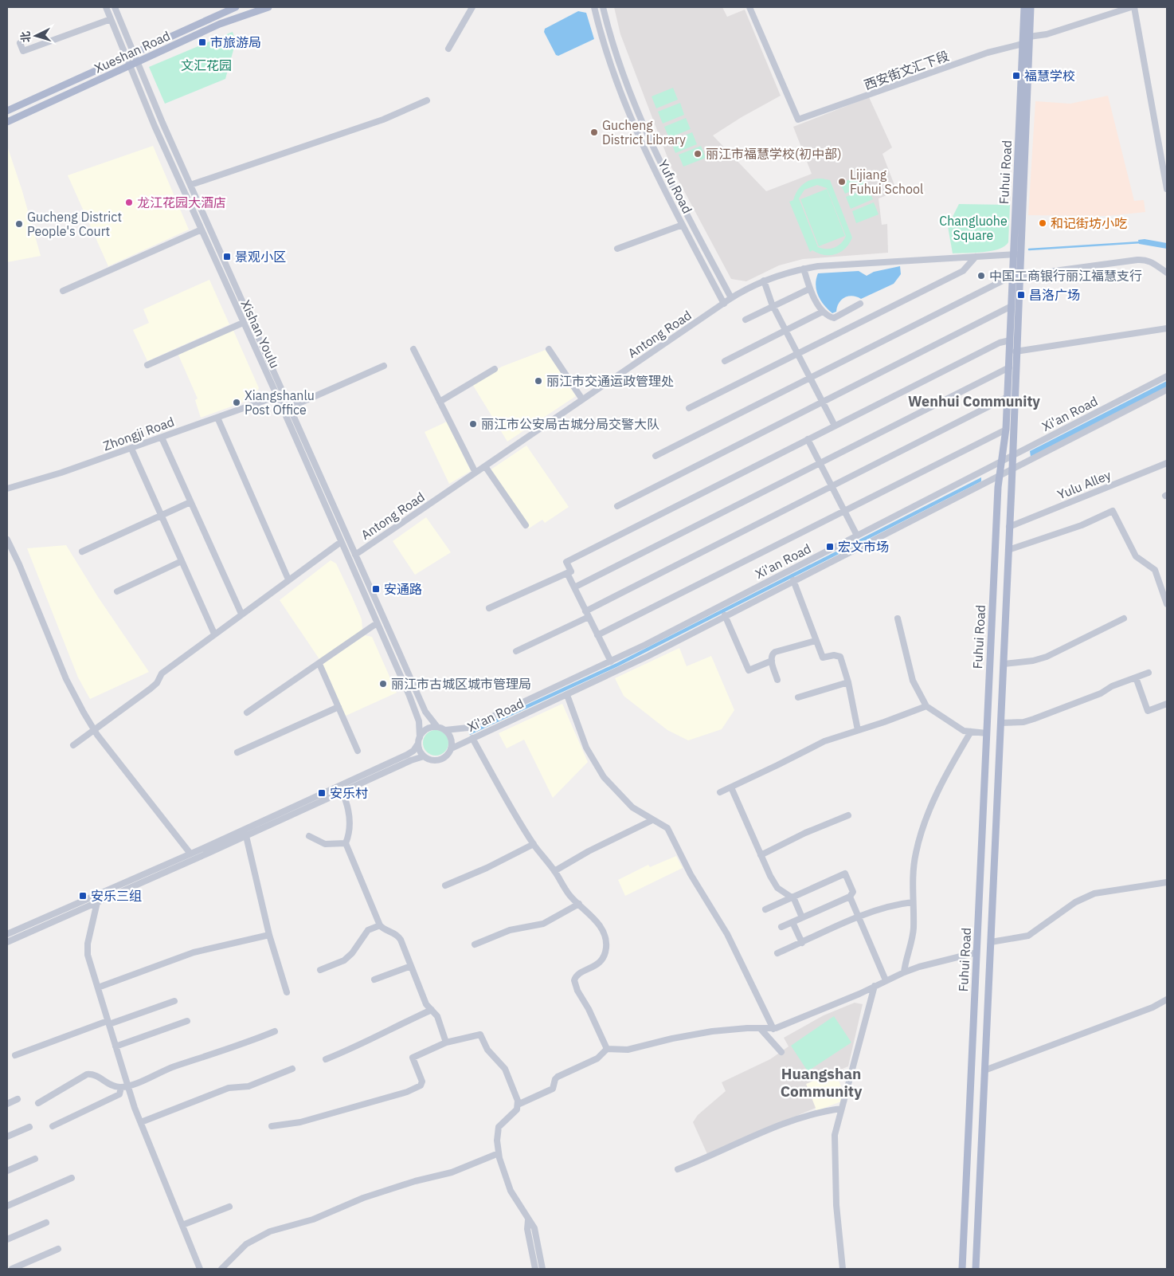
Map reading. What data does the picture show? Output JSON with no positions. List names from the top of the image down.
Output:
{
  "streets": {
    "main road": ["Xueshan Road", "Fuhui Road"],
    "street": [
      "西安街文汇下段",
      "Yufu Road",
      "Xishan Youlu",
      "Antong Road",
      "Xi'an Road",
      "Zhongji Road",
      "Yulu Alley"
    ]
  },
  "crossings": [
    ["Xueshan Road", "Xishan Youlu"],
    ["西安街文汇下段", "Fuhui Road"],
    ["Fuhui Road", "Antong Road"],
    ["Fuhui Road", "Xi'an Road"],
    ["Fuhui Road", "Yulu Alley"],
    ["Yufu Road", "Antong Road"],
    ["Xishan Youlu", "Antong Road"],
    ["Xishan Youlu", "Xi'an Road"],
    ["Xishan Youlu", "Zhongji Road"]
  ],
  "districts": ["Wenhui Community", "Huangshan Community"],
  "parks": ["文汇花园", "Changluohe Square"],
  "places": {
    "transit": [
      "市旅游局",
      "福慧学校",
      "景观小区",
      "昌洛广场",
      "宏文市场",
      "安通路",
      "安乐村",
      "安乐三组"
    ],
    "other": [
      "Gucheng District Library",
      "丽江市福慧学校(初中部)",
      "Lijiang Fuhui School",
      "龙江花园大酒店",
      "和记街坊小吃",
      "Gucheng District People's Court",
      "中国工商银行丽江福慧支行",
      "丽江市交通运政管理处",
      "Xiangshanlu Post Office",
      "丽江市公安局古城分局交警大队",
      "丽江市古城区城市管理局"
    ]
  },
  "north": "left"
}
